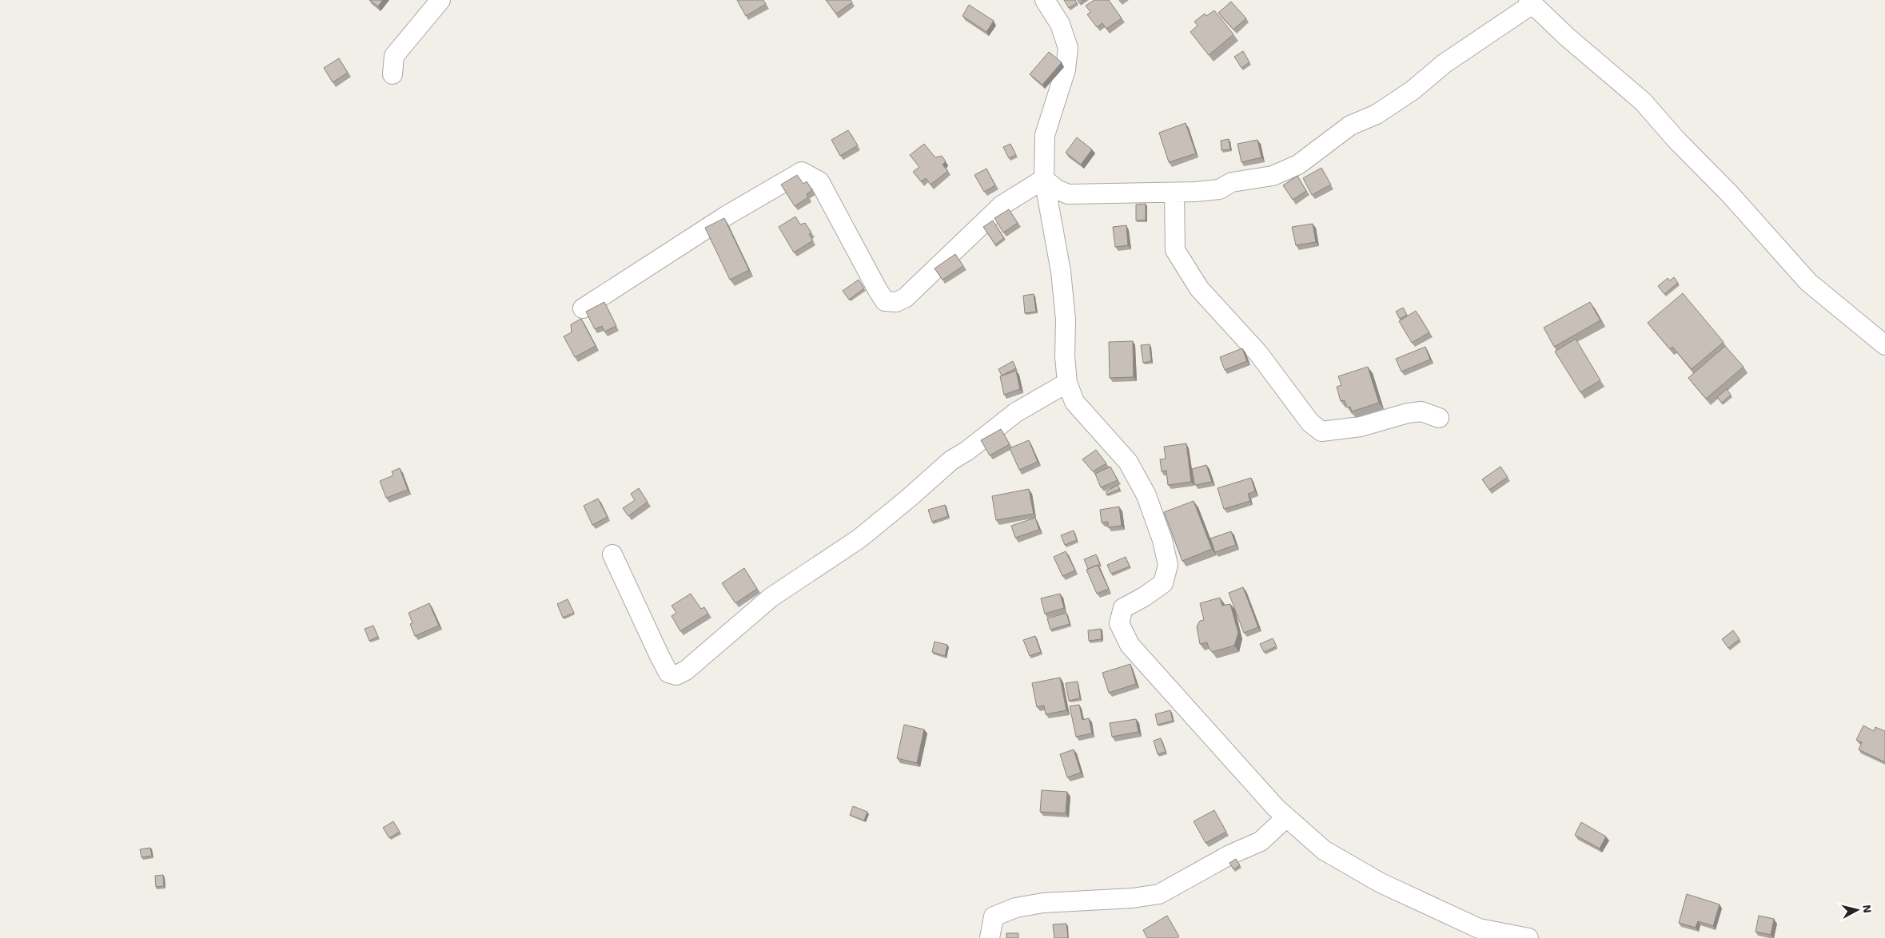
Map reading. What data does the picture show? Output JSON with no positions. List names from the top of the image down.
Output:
{
  "north": "right"
}
